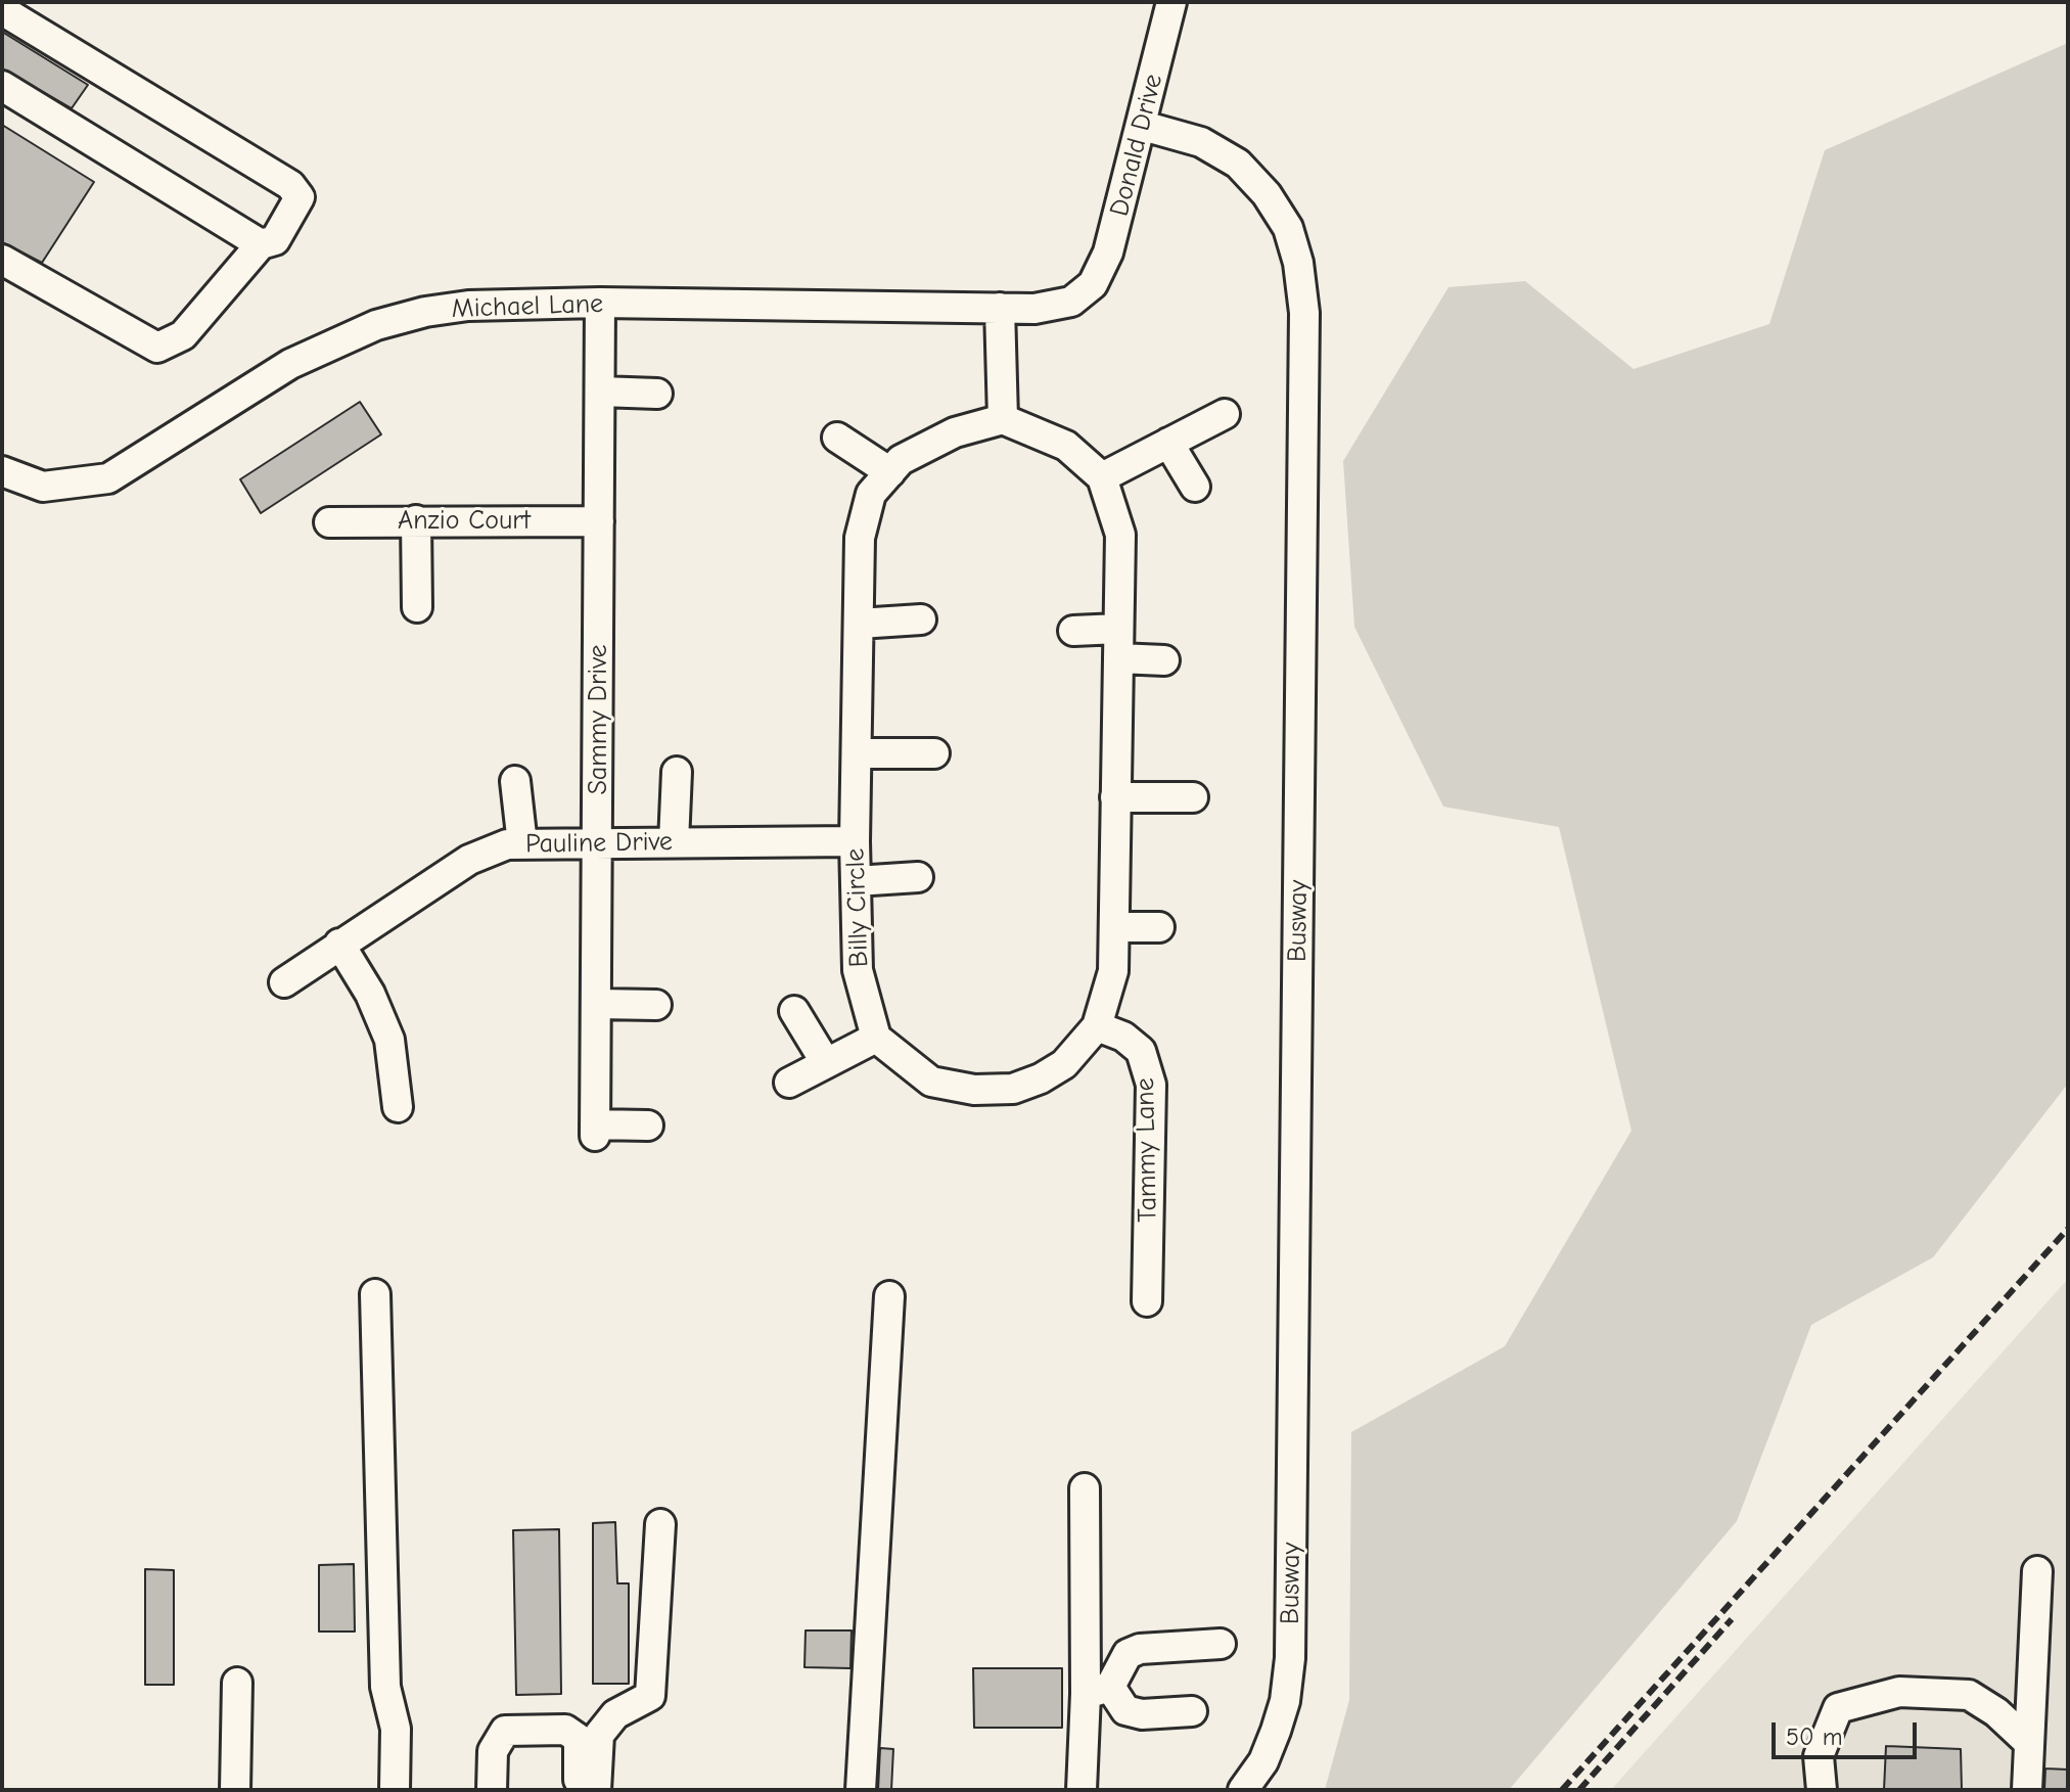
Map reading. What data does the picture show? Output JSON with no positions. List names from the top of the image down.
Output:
{
  "streets": {
    "street": [
      "Donald Drive",
      "Michael Lane",
      "Anzio Court",
      "Sammy Drive",
      "Pauline Drive",
      "Billy Circle",
      "Busway",
      "Tammy Lane"
    ]
  },
  "crossings": [
    ["Donald Drive", "Michael Lane"],
    ["Donald Drive", "Busway"],
    ["Michael Lane", "Sammy Drive"],
    ["Anzio Court", "Sammy Drive"],
    ["Sammy Drive", "Pauline Drive"],
    ["Pauline Drive", "Billy Circle"]
  ],
  "scale_bar": "50 m"
}
